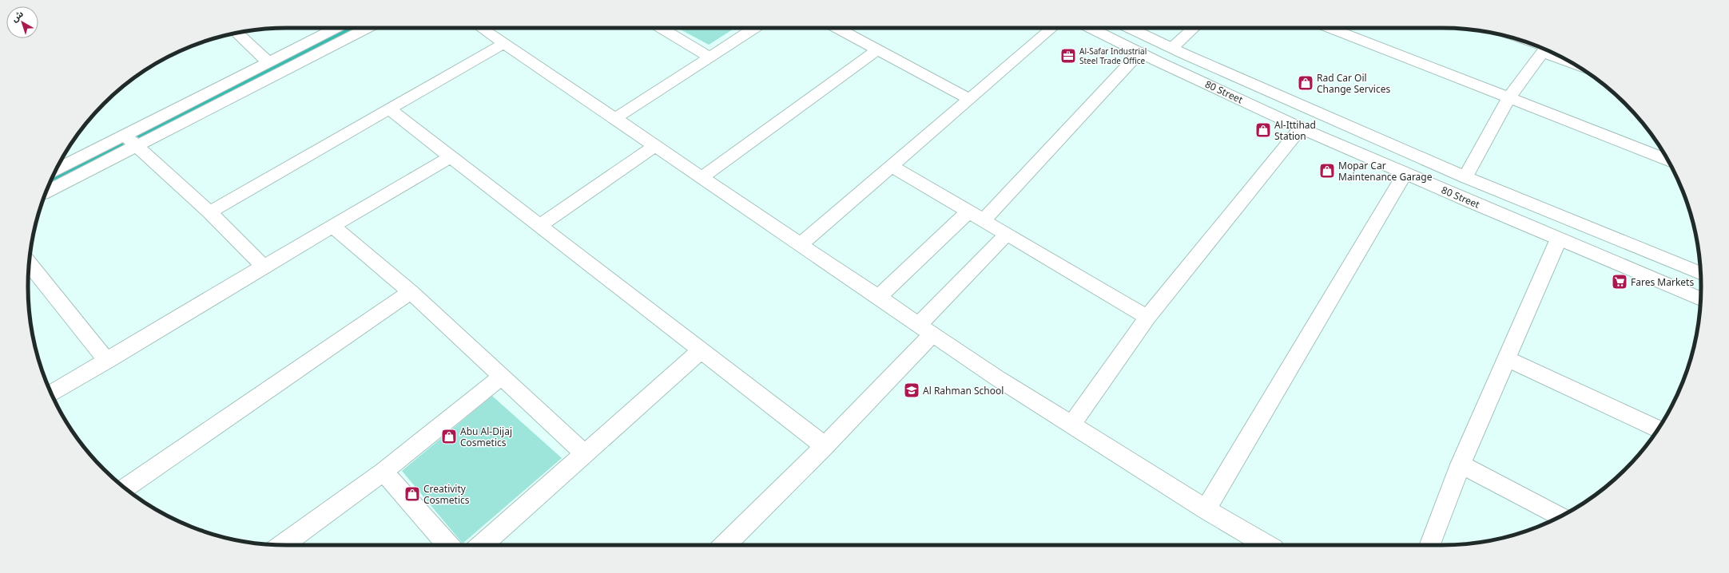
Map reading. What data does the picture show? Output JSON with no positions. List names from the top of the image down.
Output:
{
  "streets": {
    "street": ["80 Street"]
  },
  "places": {
    "office": ["Al-Safar Industrial Steel Trade Office"],
    "shop": [
      "Rad Car Oil Change Services",
      "Al-Ittihad Station",
      "Mopar Car Maintenance Garage",
      "Abu Al-Dijaj Cosmetics",
      "Creativity Cosmetics"
    ],
    "supermarket": ["Fares Markets"],
    "school or university": ["Al Rahman School"]
  },
  "north": "top left"
}
